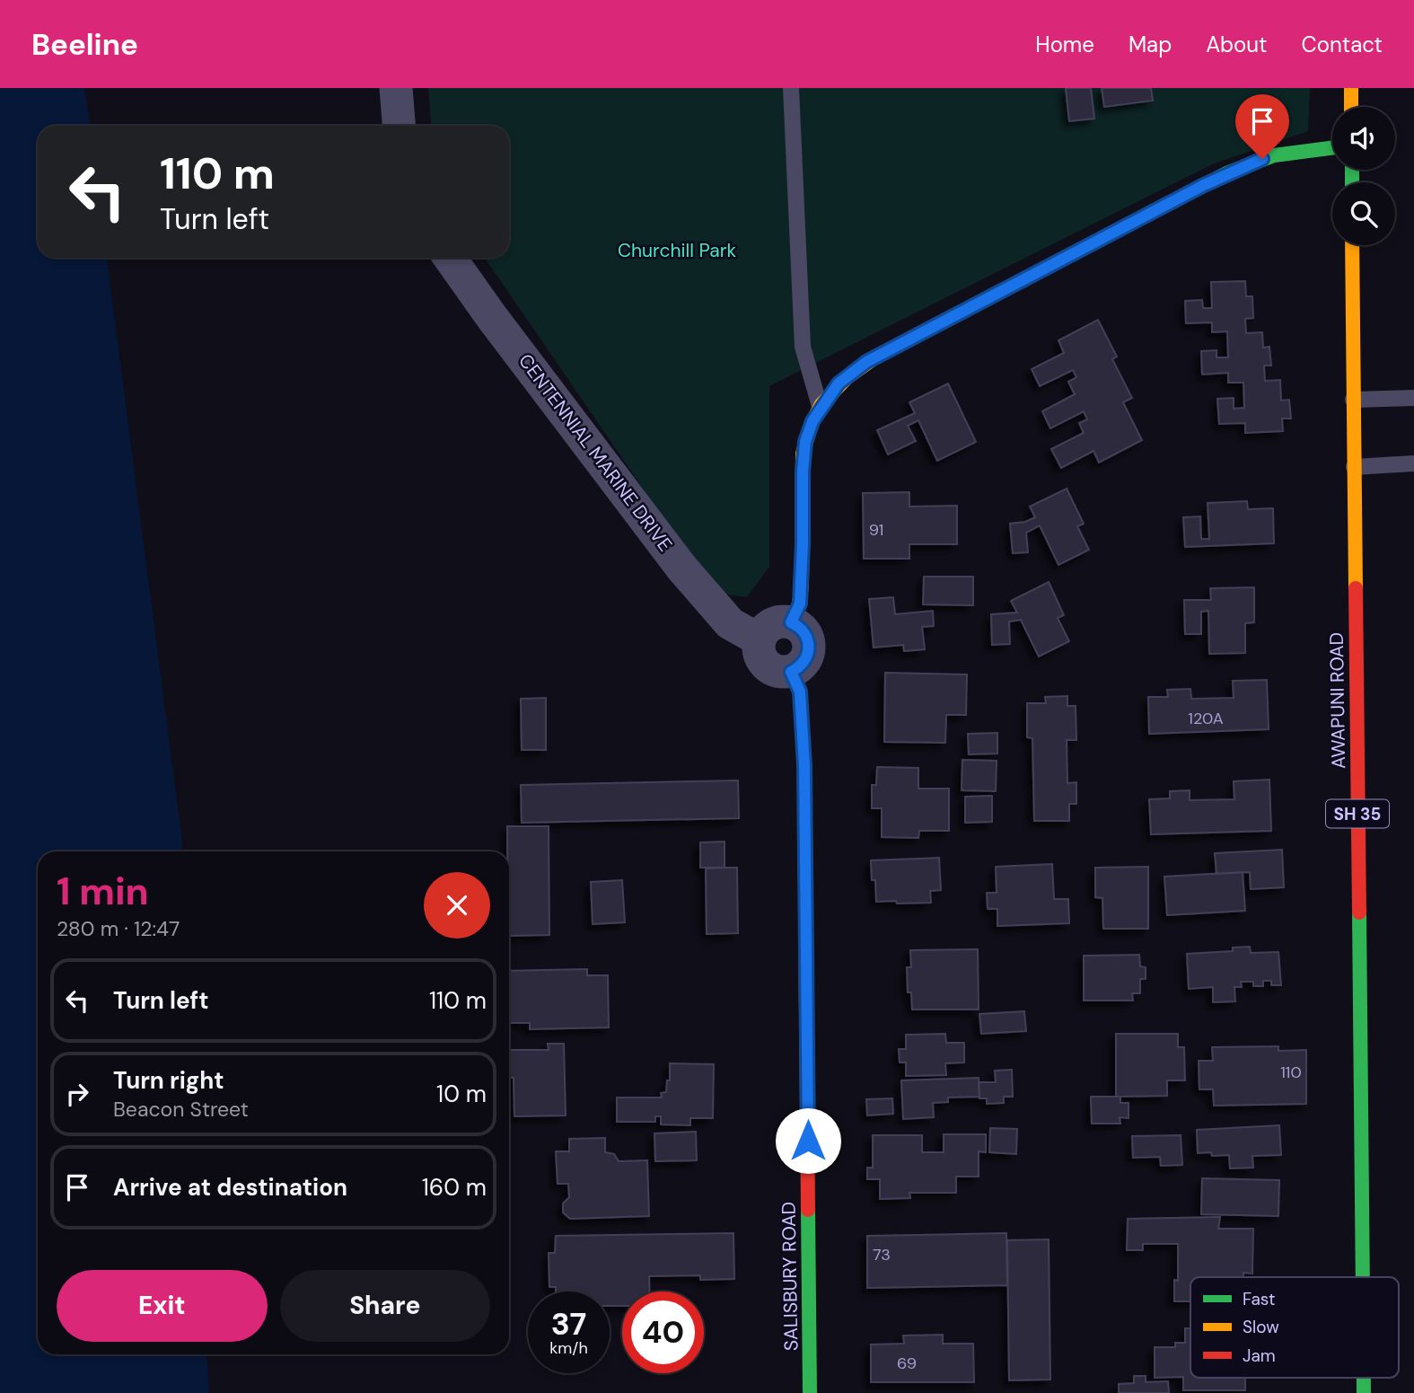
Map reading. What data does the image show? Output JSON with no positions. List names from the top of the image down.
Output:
{
  "streets": {
    "main road": ["AWAPUNI ROAD", "SH 35", "SALISBURY ROAD"],
    "street": ["CENTENNIAL MARINE DRIVE"]
  },
  "crossings": [
    ["CENTENNIAL MARINE DRIVE", "SALISBURY ROAD"]
  ],
  "parks": ["Churchill Park"],
  "house_numbers": [
    "91",
    "120A",
    "110",
    "73",
    "69"
  ],
  "legend": ["Fast", "Slow", "Jam"],
  "page": {
    "header": "Beeline",
    "nav": [
      "Home",
      "Map",
      "About",
      "Contact"
    ],
    "turn": ["110 m", "Turn left"],
    "heading": ["1 min", "280 m · 12:47"],
    "list": [
      {
        "name": "Turn left",
        "value": "110 m"
      },
      {
        "name": "Turn right",
        "note": "Beacon Street",
        "value": "10 m"
      },
      {
        "name": "Arrive at destination",
        "value": "160 m"
      }
    ],
    "buttons": ["Exit", "Share"],
    "speed": "37 km/h",
    "limit": "40"
  }
}
